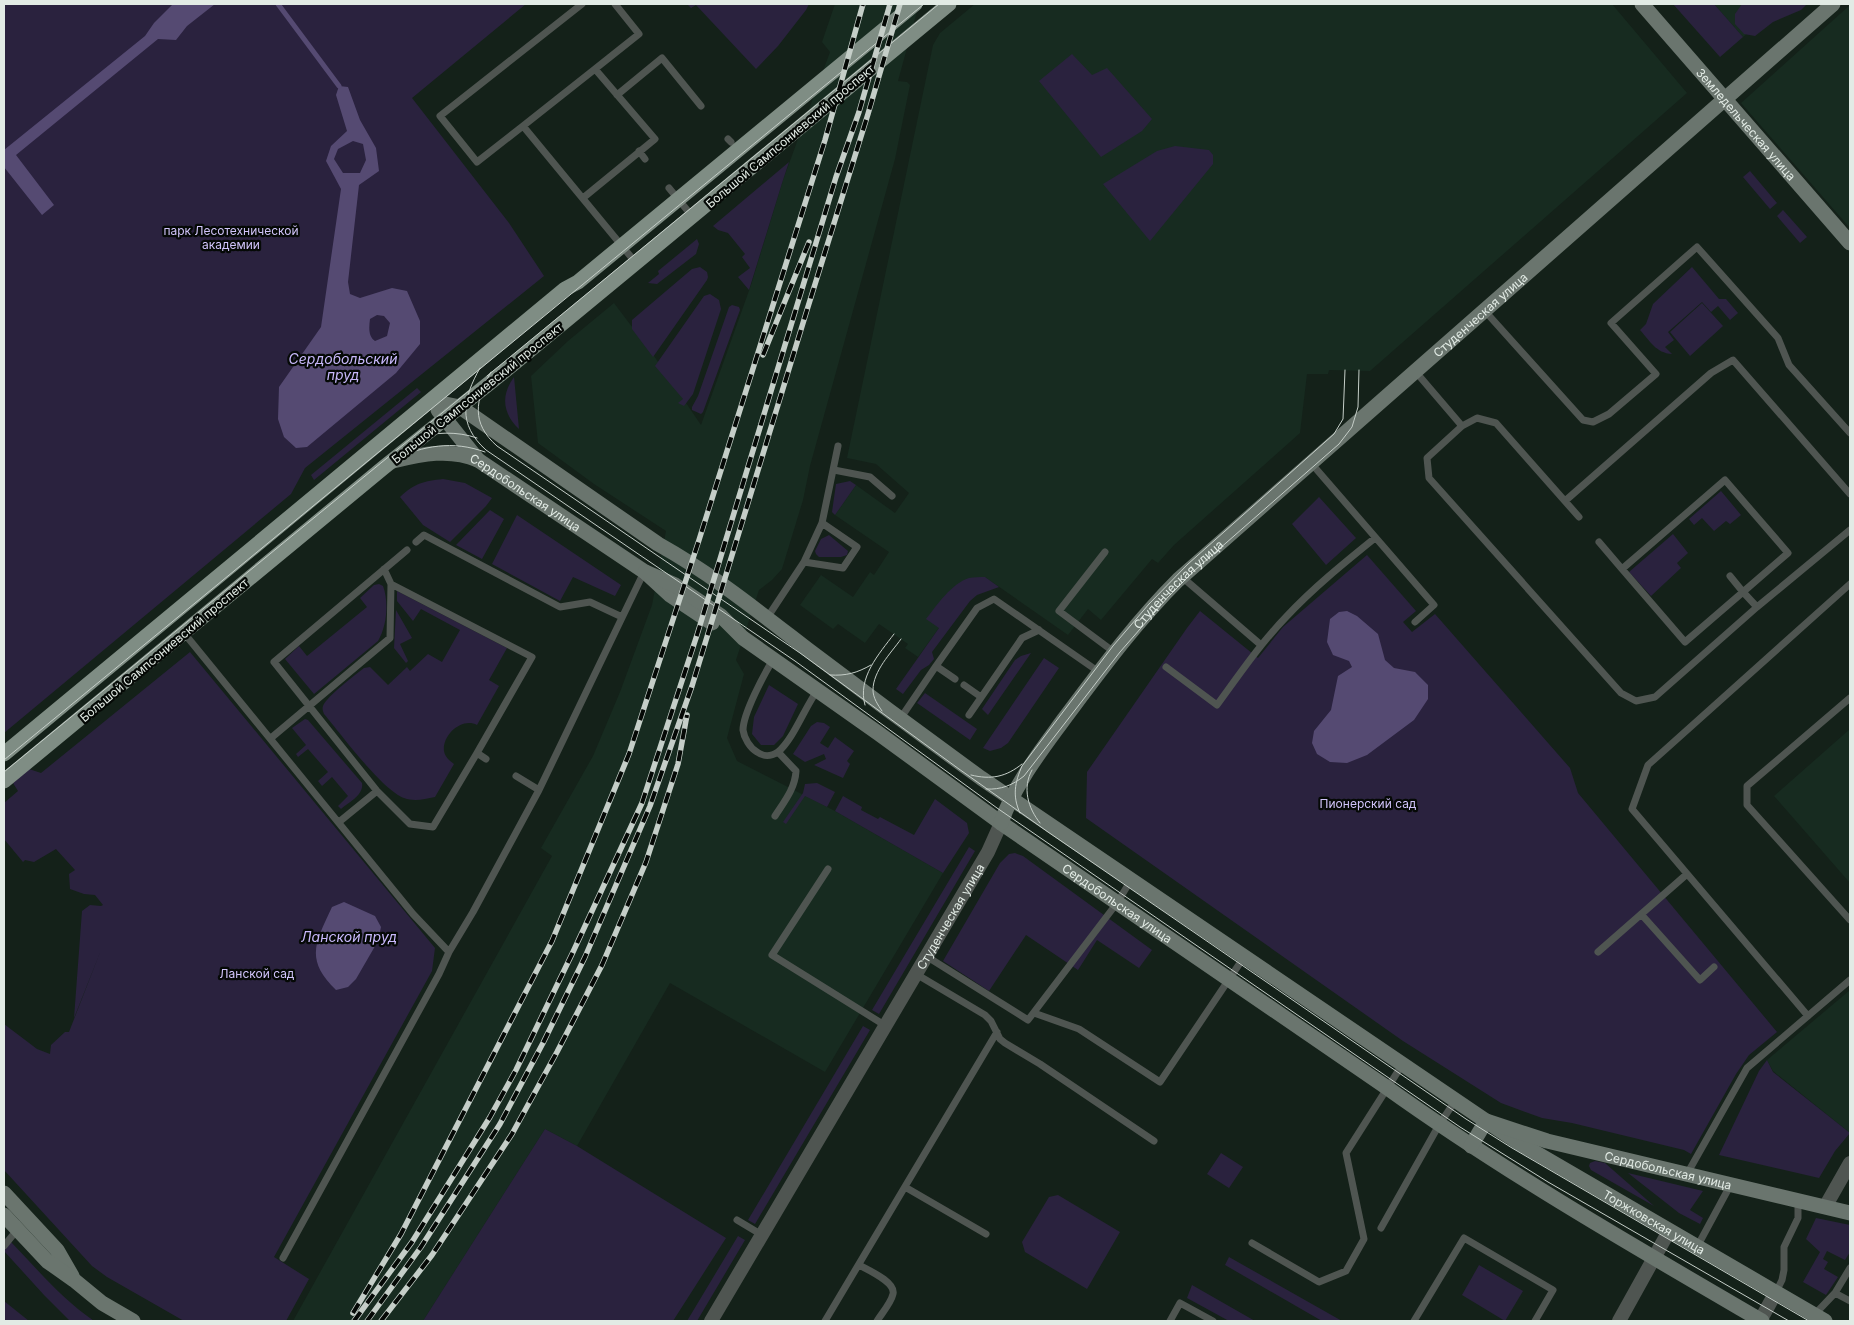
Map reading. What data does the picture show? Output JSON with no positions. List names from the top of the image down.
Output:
{
  "streets": {
    "main road": [
      "Земледельческая улица",
      "Большой Сампсониевский проспект",
      "Студенческая улица",
      "Сердобольская улица",
      "Торжковская улица"
    ]
  },
  "crossings": [
    ["Земледельческая улица", "Студенческая улица"],
    ["Большой Сампсониевский проспект", "Сердобольская улица"],
    ["Студенческая улица", "Сердобольская улица"],
    ["Сердобольская улица", "Торжковская улица"]
  ],
  "water": ["Сердобольский пруд", "Ланской пруд"],
  "parks": ["парк Лесотехнической академии", "Пионерский сад", "Ланской сад"]
}
